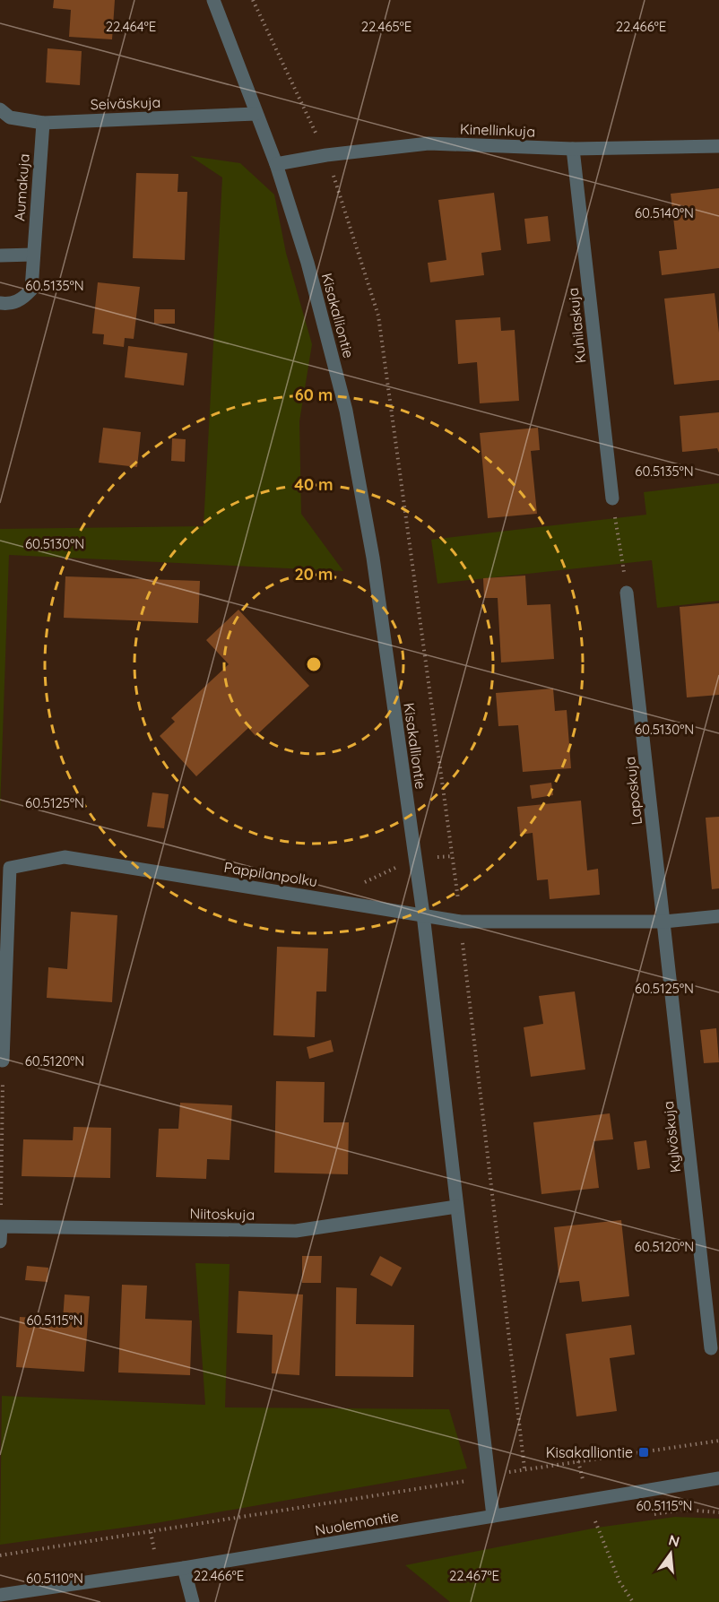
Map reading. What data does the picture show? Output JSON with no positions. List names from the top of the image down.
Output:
{
  "streets": {
    "street": [
      "Seiväskuja",
      "Kinellinkuja",
      "Aumakuja",
      "Kisakalliontie",
      "Kuhilaskuja",
      "Laposkuja",
      "Pappilanpolku",
      "Kylvöskuja",
      "Niitoskuja",
      "Nuolemontie"
    ]
  },
  "crossings": [
    ["Seiväskuja", "Aumakuja"],
    ["Seiväskuja", "Kisakalliontie"],
    ["Kinellinkuja", "Kisakalliontie"],
    ["Kinellinkuja", "Kuhilaskuja"],
    ["Kisakalliontie", "Pappilanpolku"],
    ["Kisakalliontie", "Niitoskuja"],
    ["Kisakalliontie", "Nuolemontie"],
    ["Laposkuja", "Pappilanpolku"],
    ["Laposkuja", "Kylvöskuja"],
    ["Pappilanpolku", "Kylvöskuja"]
  ],
  "places": {
    "transit": ["Kisakalliontie"]
  },
  "north": "top",
  "coordinates": [
    "22.464°E",
    "22.465°E",
    "22.466°E",
    "60.5140°N",
    "60.5135°N",
    "60.5130°N",
    "60.5125°N",
    "60.5120°N",
    "60.5115°N",
    "22.467°E",
    "60.5110°N"
  ],
  "rings": ["60 m", "40 m", "20 m"]
}
